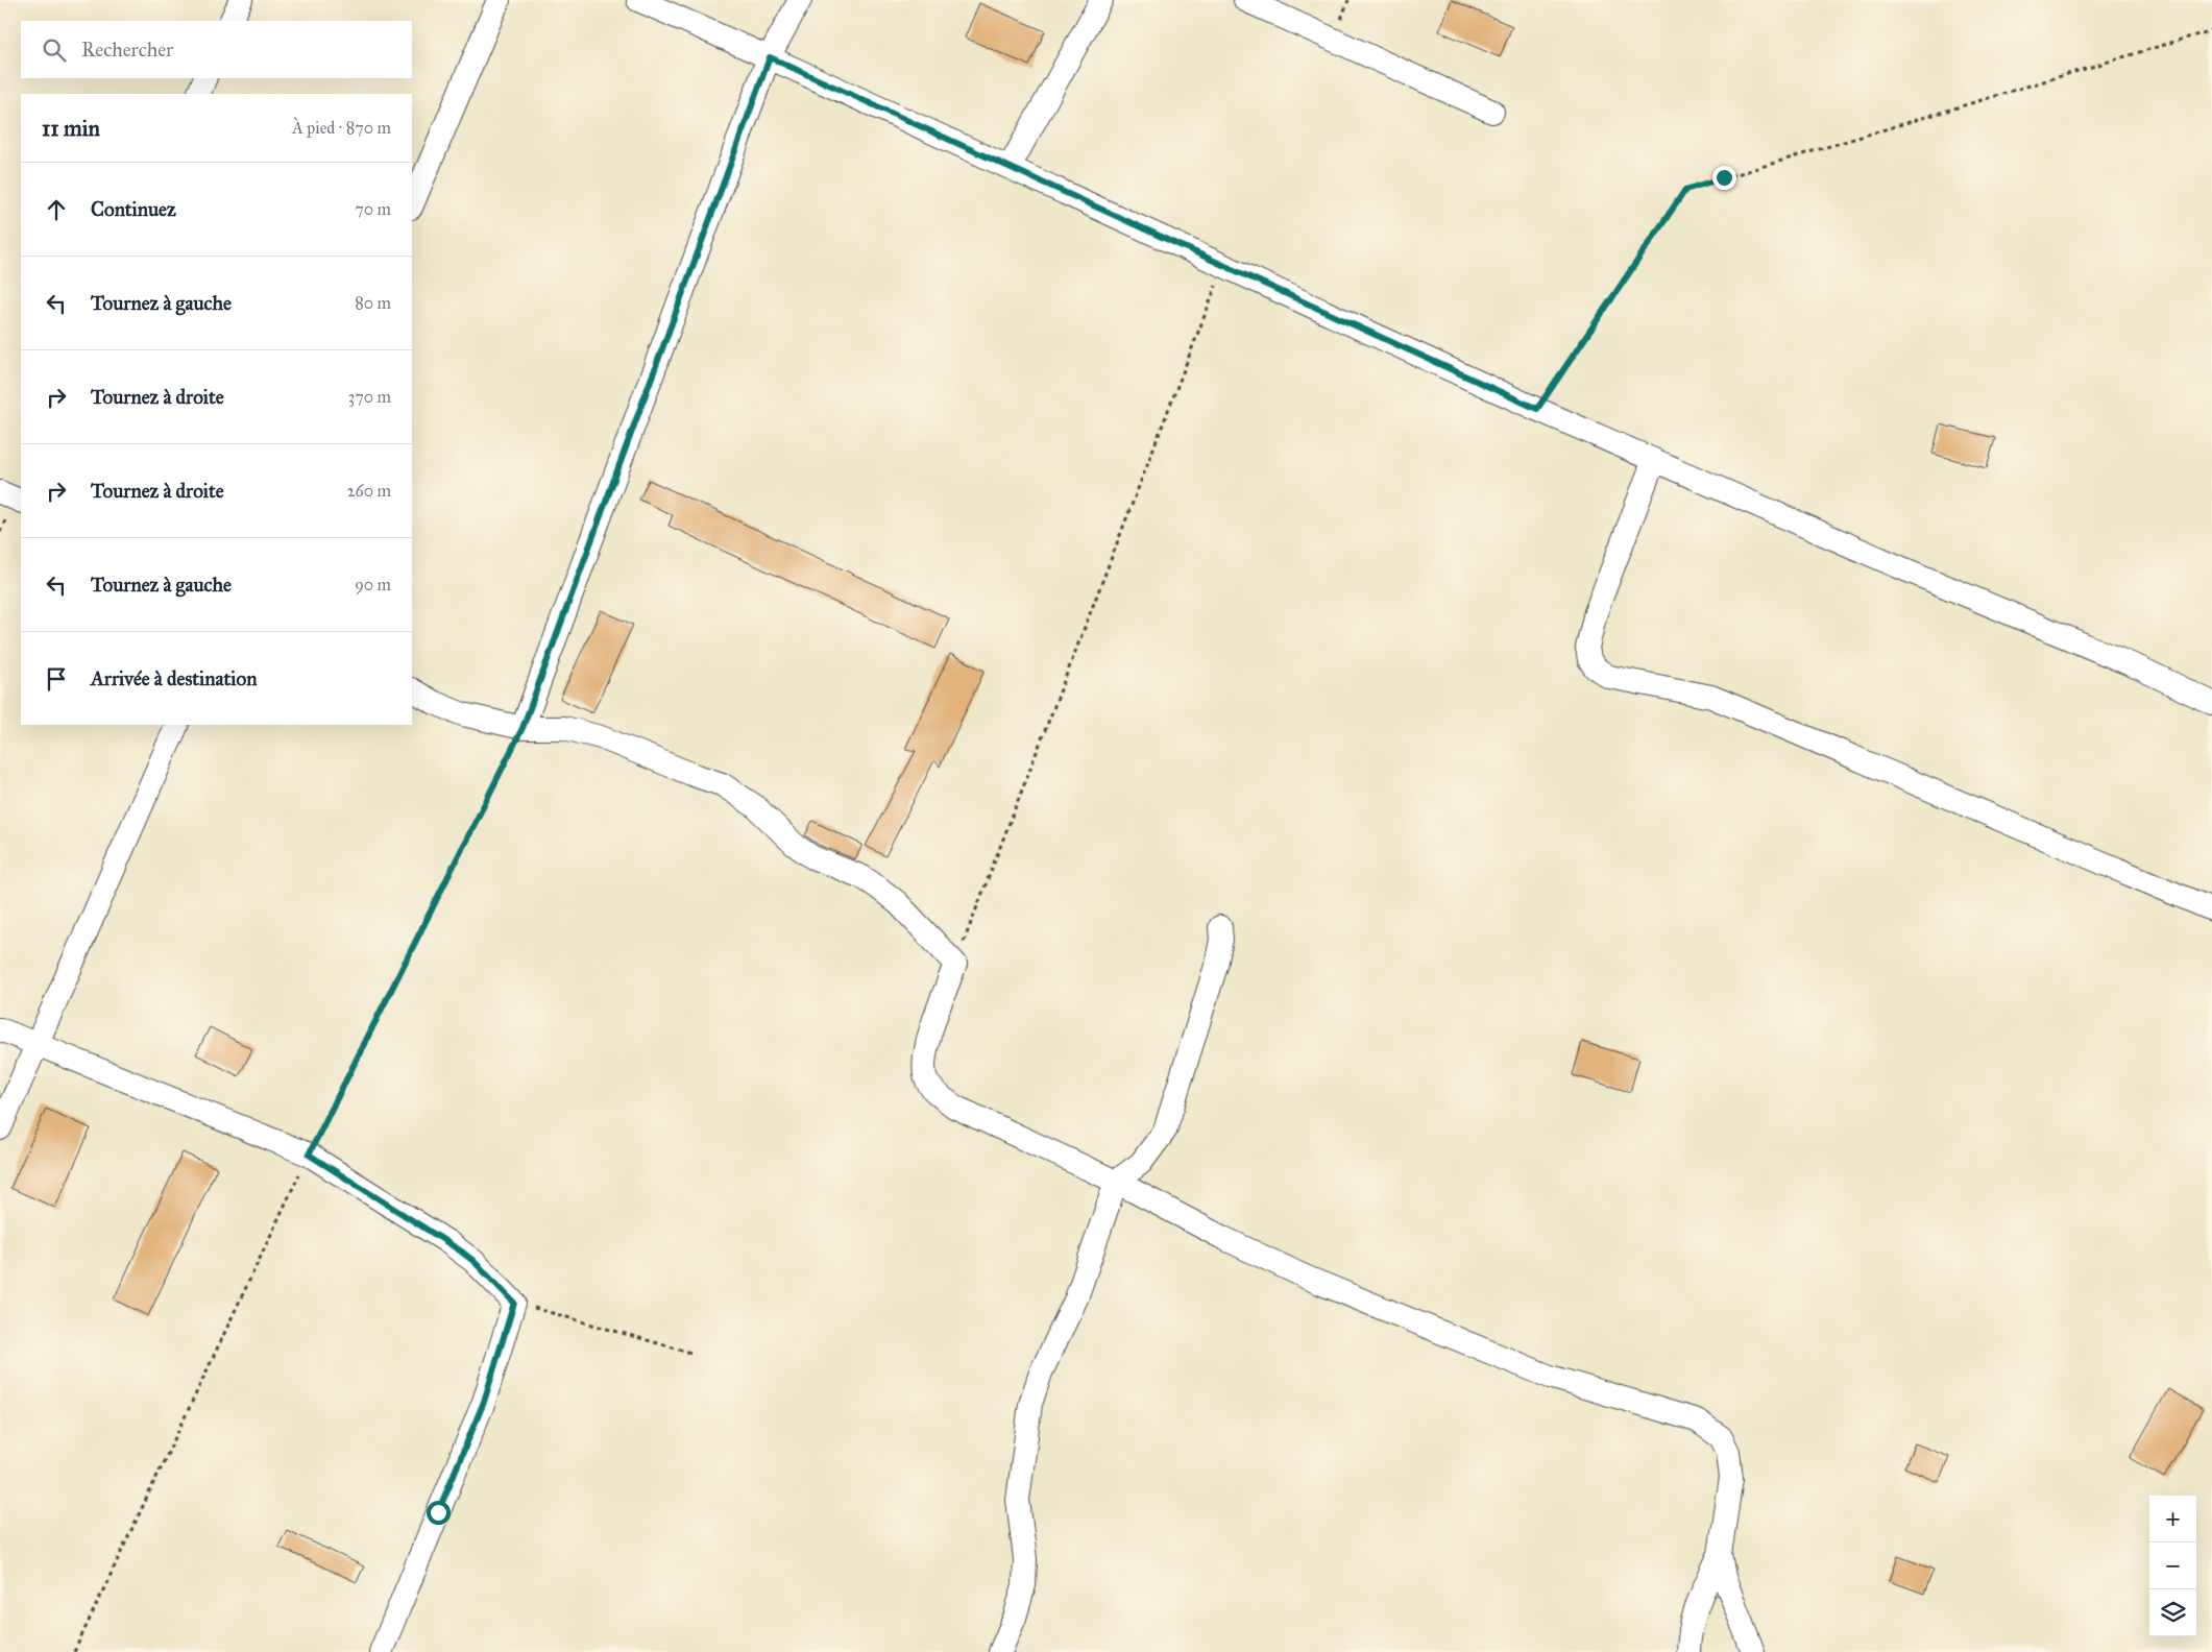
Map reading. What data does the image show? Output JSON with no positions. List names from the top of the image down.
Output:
{
  "page": {
    "search": "Rechercher",
    "heading": ["11 min", "À pied · 870 m"],
    "list": [
      ["Continuez", "70 m"],
      ["Tournez à gauche", "80 m"],
      ["Tournez à droite", "370 m"],
      ["Tournez à droite", "260 m"],
      ["Tournez à gauche", "90 m"],
      "Arrivée à destination"
    ],
    "map_buttons": ["+", "−"]
  }
}
